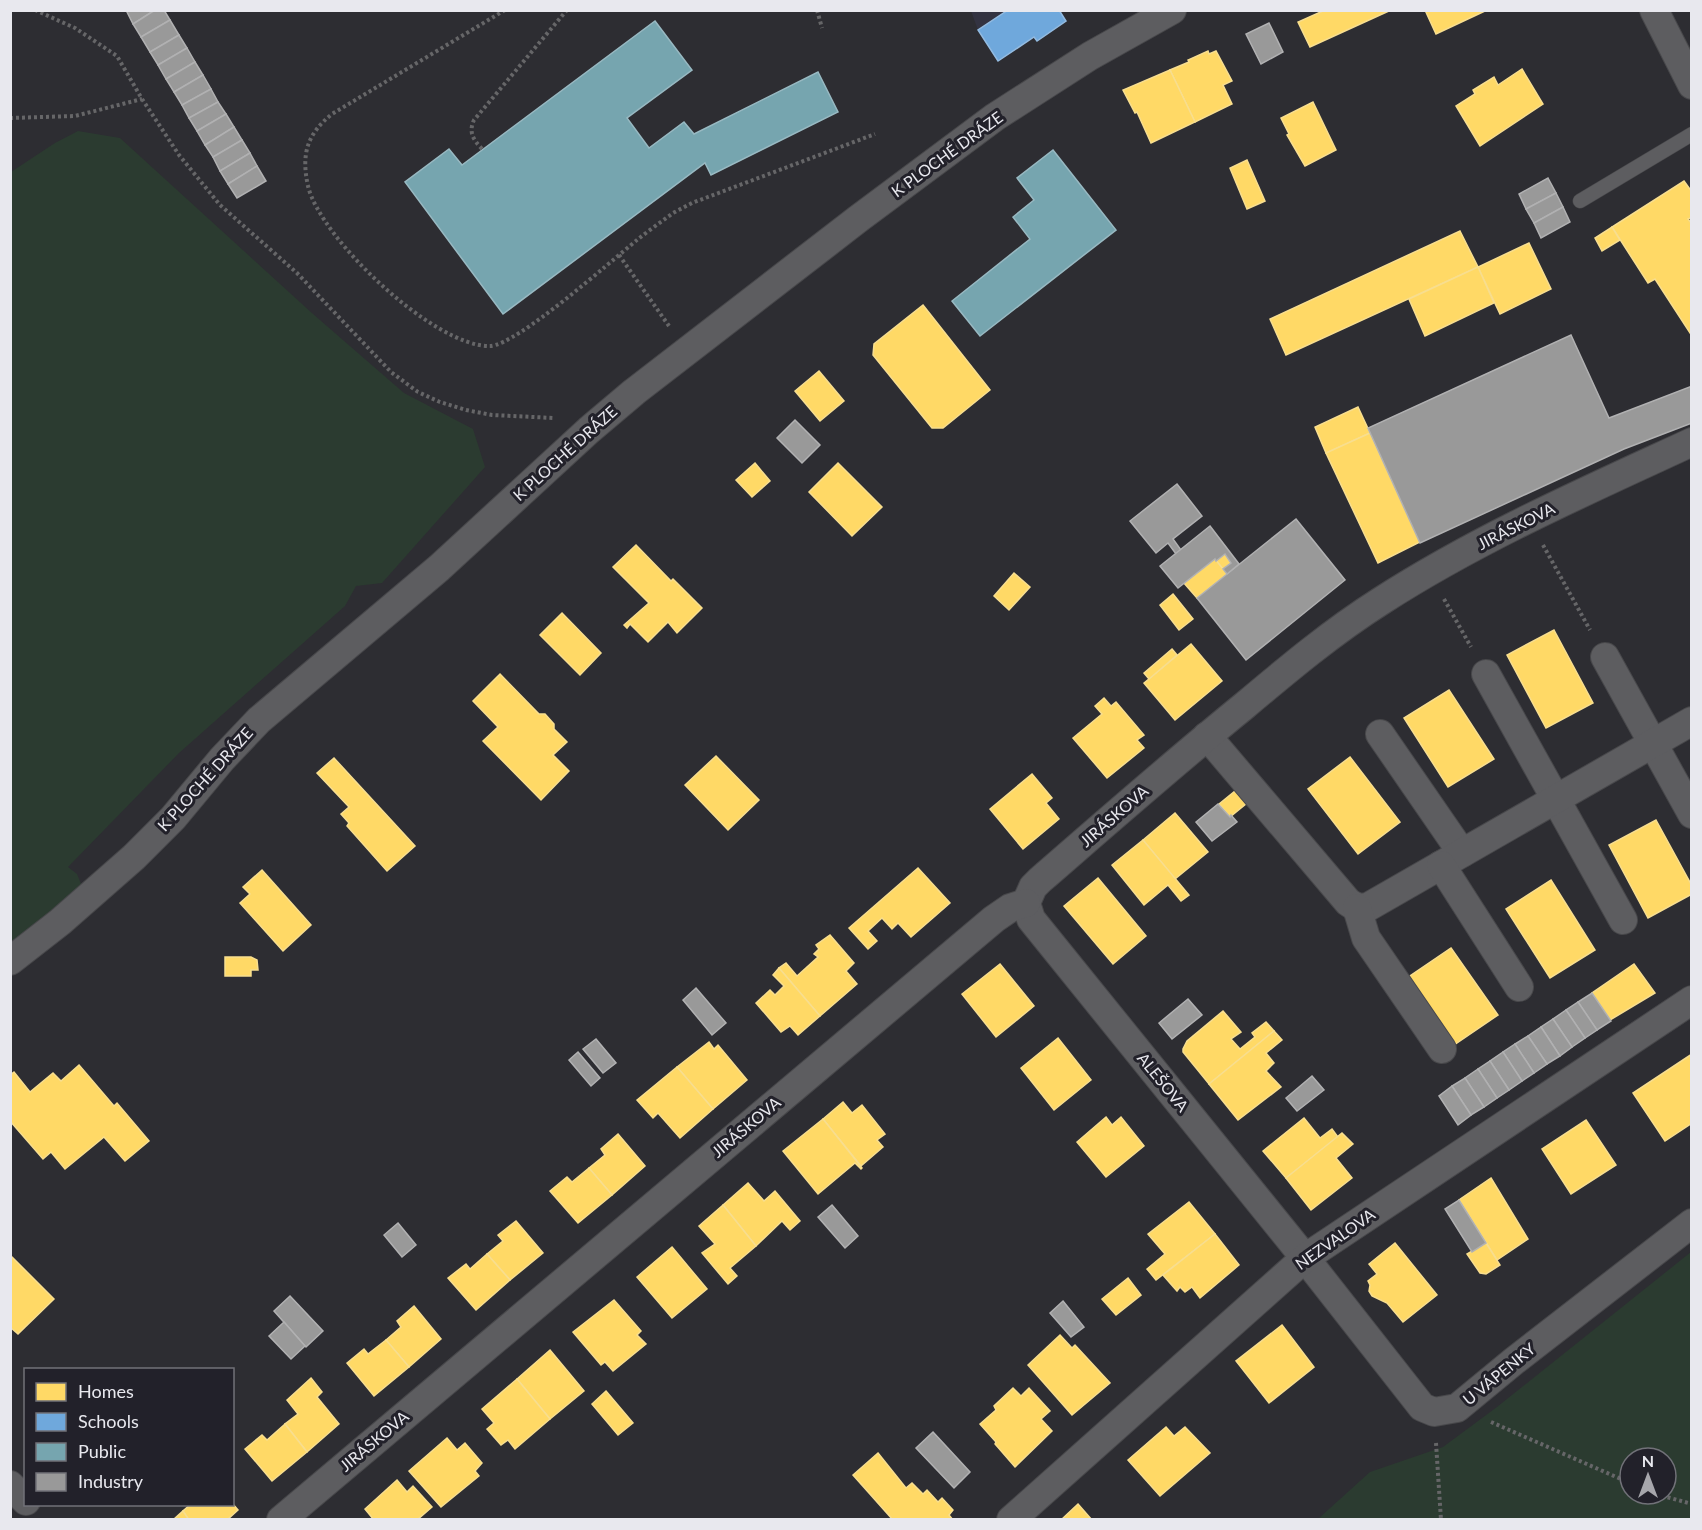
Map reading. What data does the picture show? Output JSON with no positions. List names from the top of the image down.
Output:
{
  "streets": {
    "street": [
      "K PLOCHÉ DRÁZE",
      "JIRÁSKOVA",
      "ALEŠOVA",
      "NEZVALOVA",
      "U VÁPENKY"
    ]
  },
  "crossings": [
    ["JIRÁSKOVA", "ALEŠOVA"],
    ["ALEŠOVA", "NEZVALOVA"]
  ],
  "legend": [
    "Homes",
    "Schools",
    "Public",
    "Industry"
  ],
  "north": "top"
}
